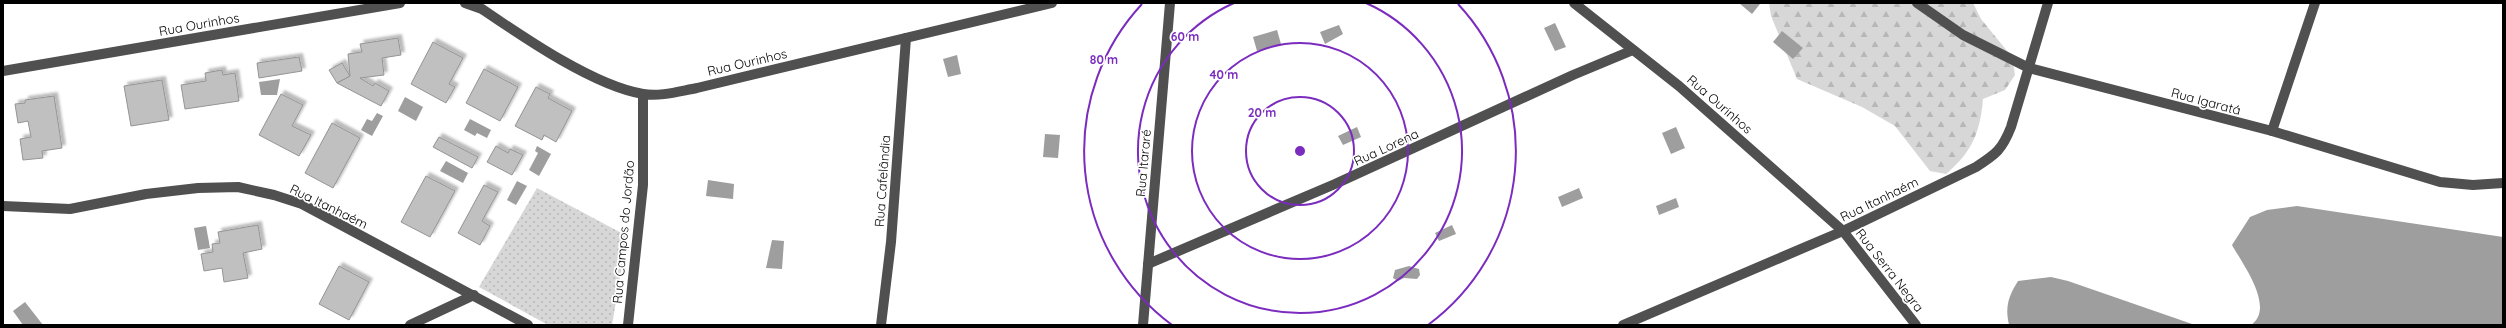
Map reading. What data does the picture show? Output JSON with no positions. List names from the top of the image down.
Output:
{
  "streets": {
    "street": [
      "Rua Ourinhos",
      "Rua Igaratá",
      "Rua Lorena",
      "Rua Itararé",
      "Rua Cafelândia",
      "Rua Itanhaém",
      "Rua Campos do Jordão",
      "Rua Serra Negra"
    ]
  },
  "crossings": [
    ["Rua Ourinhos", "Rua Lorena"],
    ["Rua Ourinhos", "Rua Cafelândia"],
    ["Rua Ourinhos", "Rua Itanhaém"],
    ["Rua Ourinhos", "Rua Campos do Jordão"],
    ["Rua Ourinhos", "Rua Serra Negra"],
    ["Rua Igaratá", "Rua Itanhaém"],
    ["Rua Lorena", "Rua Itararé"],
    ["Rua Itanhaém", "Rua Serra Negra"]
  ],
  "rings": [
    "60 m",
    "80 m",
    "40 m",
    "20 m"
  ]
}
